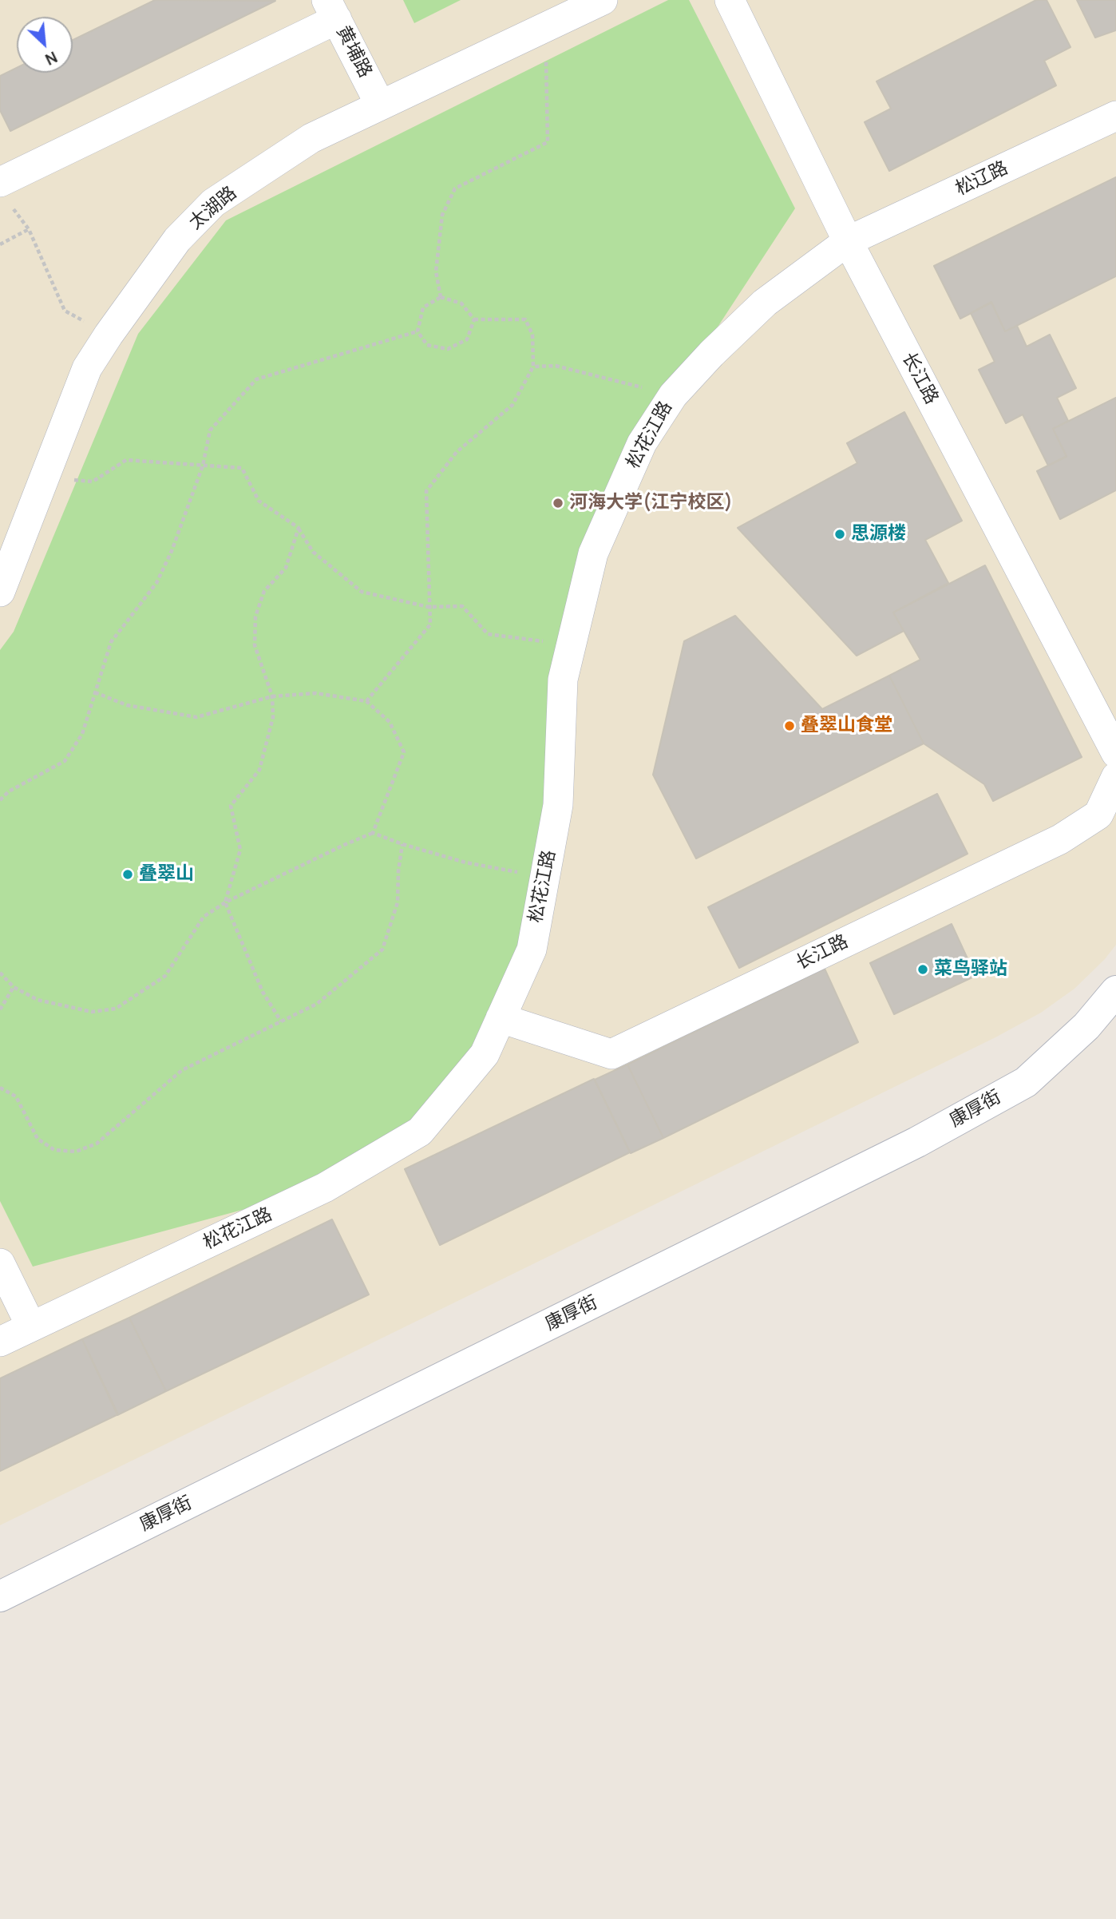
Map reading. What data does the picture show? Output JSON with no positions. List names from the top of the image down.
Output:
{
  "streets": {
    "main road": ["康厚街"],
    "street": [
      "黄埔路",
      "松辽路",
      "太湖路",
      "长江路",
      "松花江路"
    ]
  },
  "crossings": [
    ["黄埔路", "太湖路"],
    ["松辽路", "长江路"],
    ["松辽路", "松花江路"],
    ["长江路", "松花江路"]
  ],
  "places": [
    "河海大学(江宁校区)",
    "思源楼",
    "叠翠山食堂",
    "叠翠山",
    "菜鸟驿站"
  ],
  "north": "bottom right"
}
